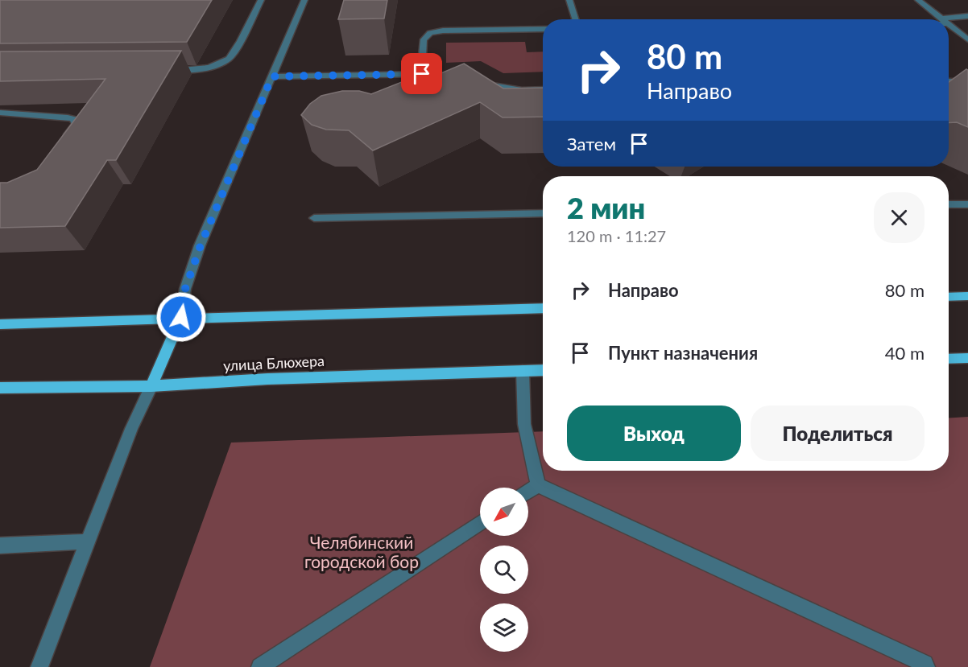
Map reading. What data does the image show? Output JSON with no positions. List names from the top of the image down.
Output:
{
  "streets": {
    "main road": ["улица Блюхера"]
  },
  "parks": ["Челябинский городской бор"],
  "north": "bottom left",
  "page": {
    "turn": ["80 m", "Направо"],
    "then": "Затем",
    "heading": ["2 мин", "120 m · 11:27"],
    "list": [
      {
        "name": "Направо",
        "value": "80 m"
      },
      {
        "name": "Пункт назначения",
        "value": "40 m"
      }
    ],
    "buttons": ["Выход", "Поделиться"]
  }
}
